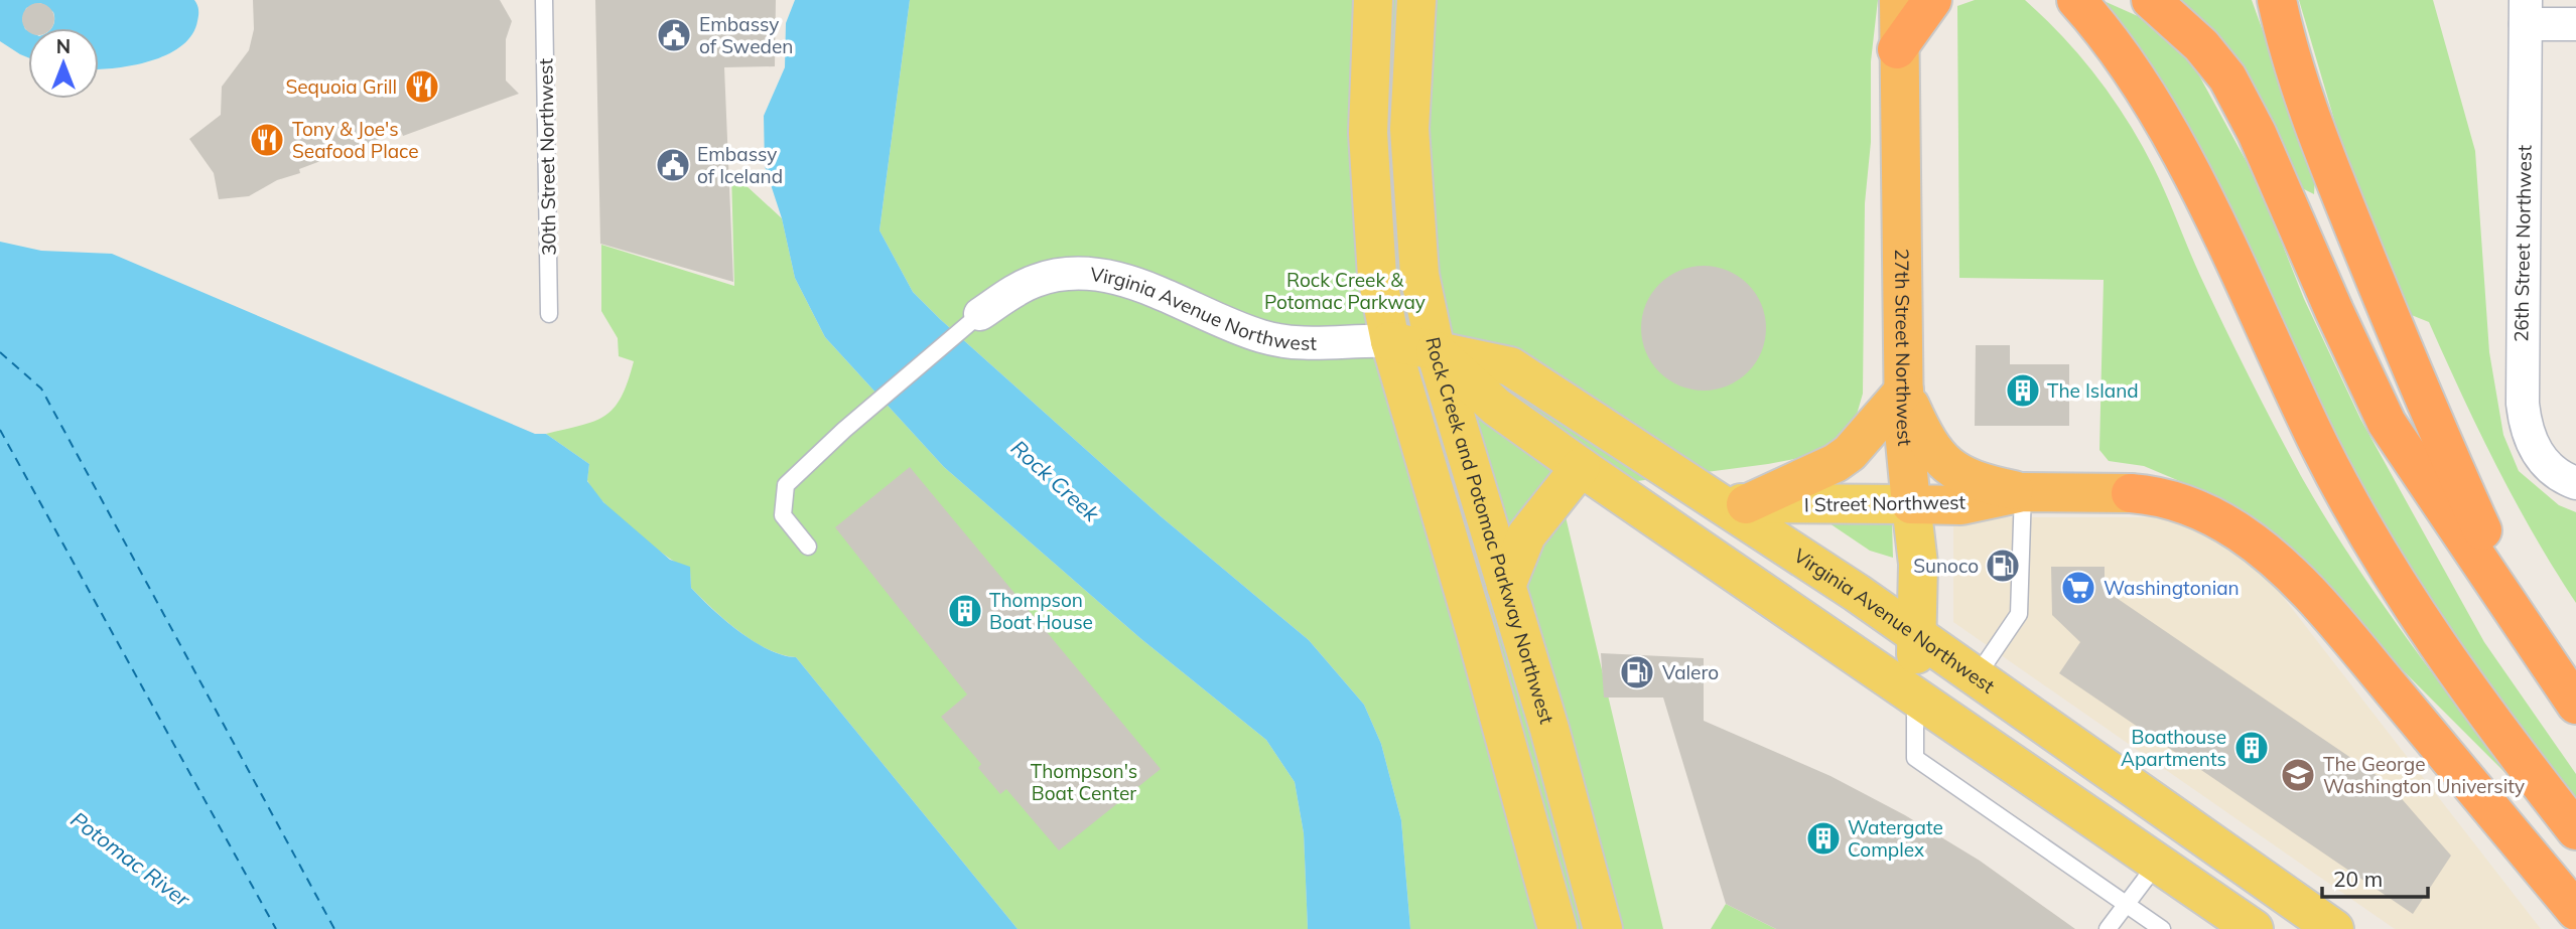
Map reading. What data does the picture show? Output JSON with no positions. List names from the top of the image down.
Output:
{
  "streets": {
    "highway": ["27th Street Northwest", "I Street Northwest"],
    "main road": ["Virginia Avenue Northwest", "Rock Creek and Potomac Parkway Northwest"],
    "street": ["26th Street Northwest"],
    "lane": ["30th Street Northwest"]
  },
  "crossings": [
    ["Virginia Avenue Northwest", "27th Street Northwest"],
    ["Virginia Avenue Northwest", "I Street Northwest"],
    ["Virginia Avenue Northwest", "Rock Creek and Potomac Parkway Northwest"],
    ["27th Street Northwest", "I Street Northwest"]
  ],
  "water": ["Rock Creek", "Potomac River"],
  "parks": ["Rock Creek & Potomac Parkway", "Thompson's Boat Center"],
  "places": {
    "public building": ["Embassy of Sweden", "Embassy of Iceland"],
    "restaurant": ["Sequoia Grill", "Tony & Joe's Seafood Place"],
    "building": [
      "The Island",
      "Thompson Boat House",
      "Boathouse Apartments",
      "Watergate Complex"
    ],
    "fuel station": ["Sunoco", "Valero"],
    "supermarket": ["Washingtonian"],
    "school or university": ["The George Washington University"]
  },
  "scale_bar": "20 m",
  "north": "top"
}
